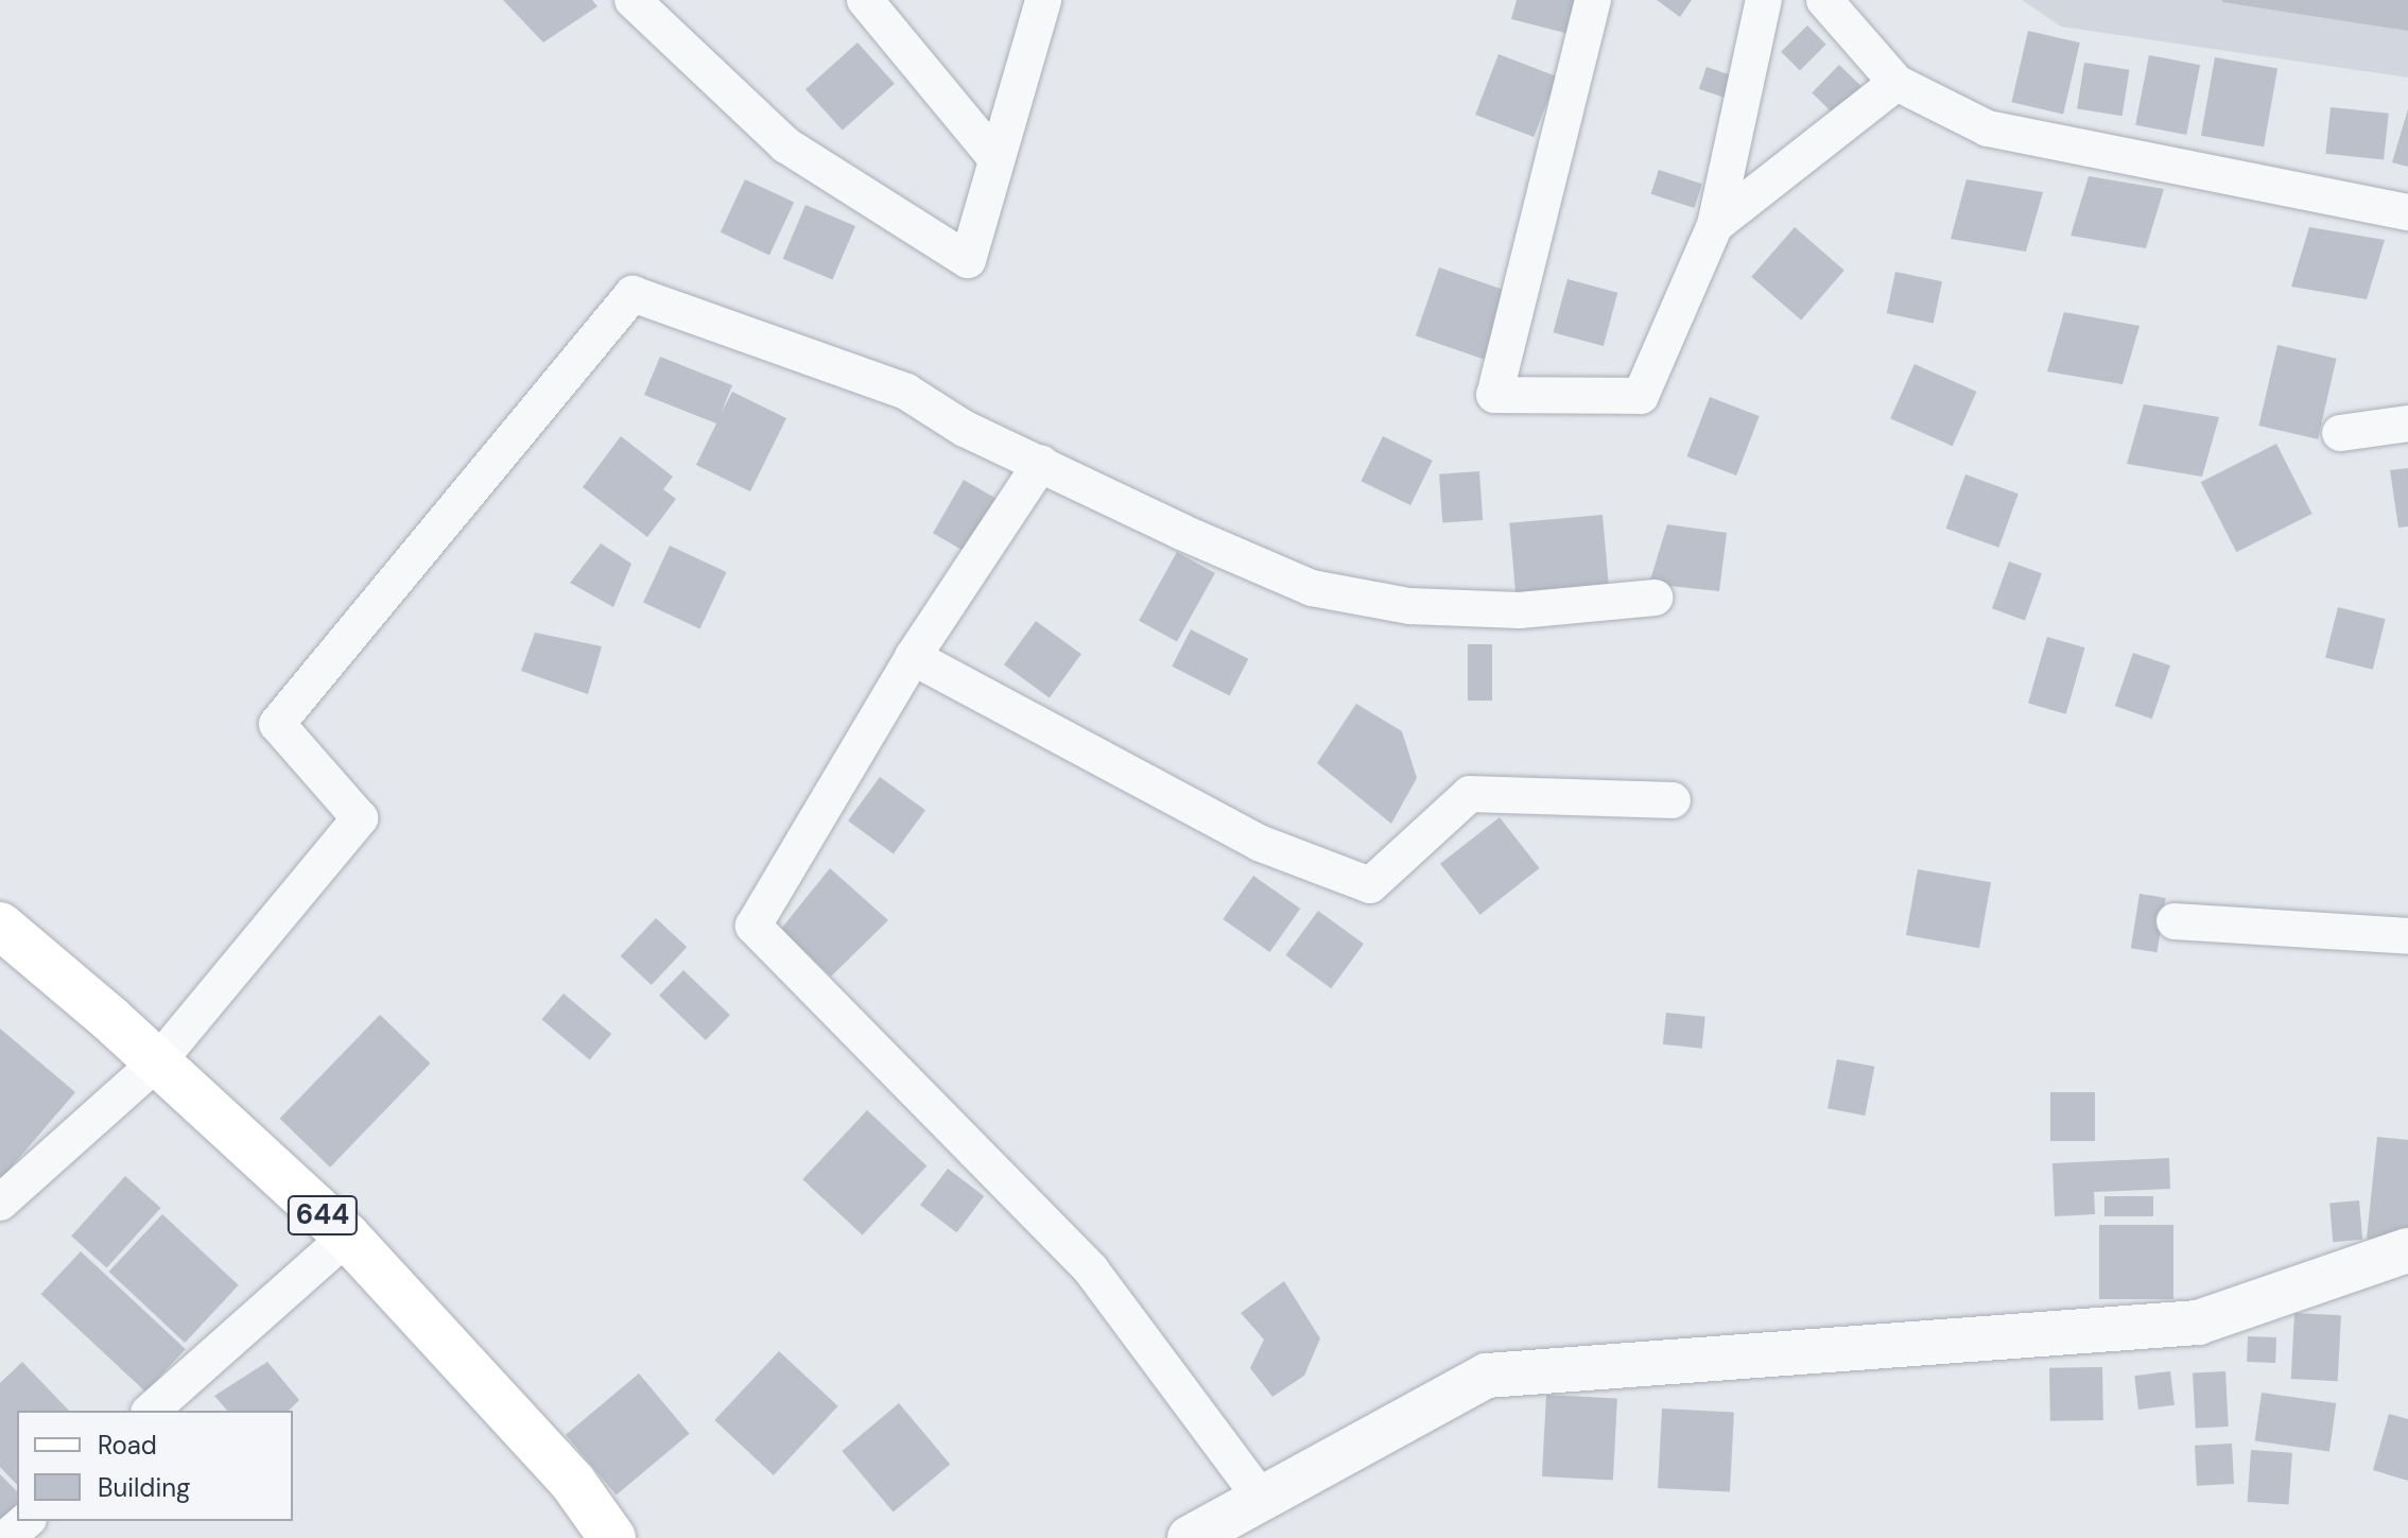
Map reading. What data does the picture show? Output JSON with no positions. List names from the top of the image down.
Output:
{
  "streets": {
    "main road": ["644"]
  },
  "legend": ["Road", "Building"]
}
